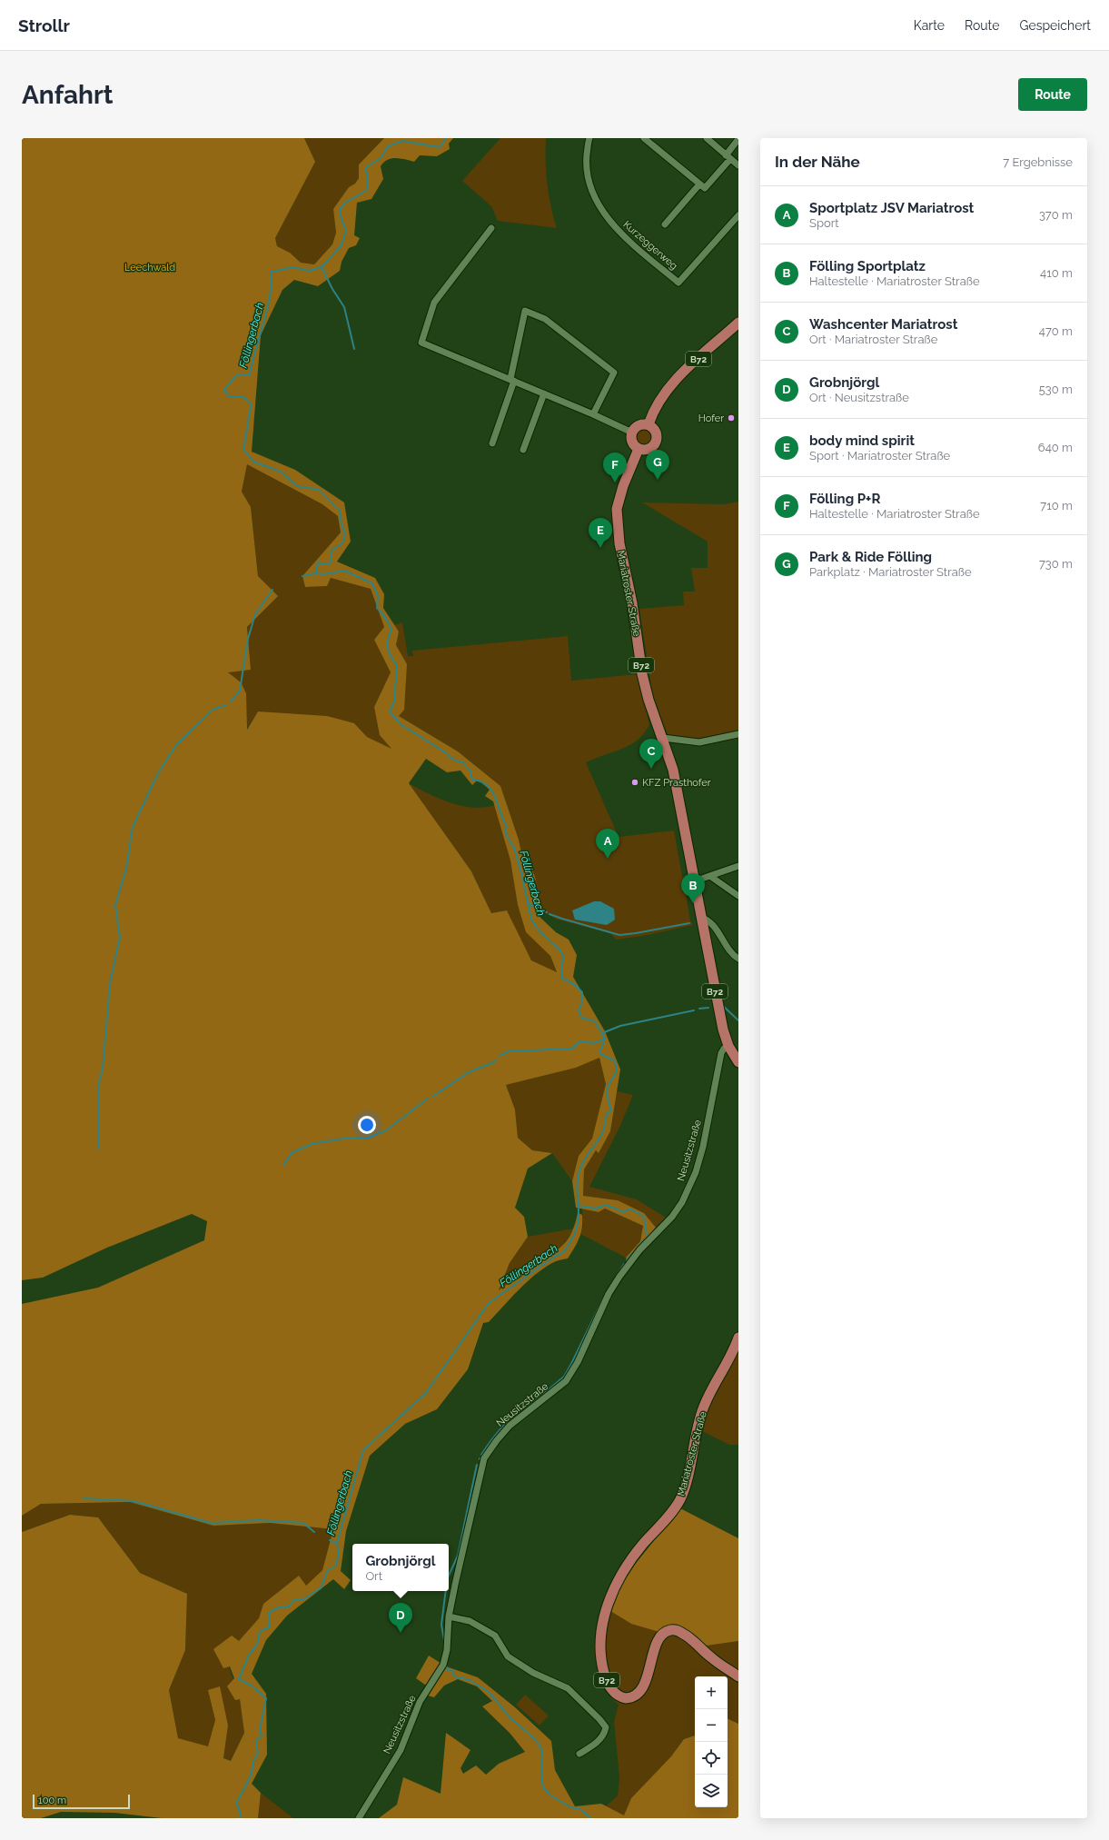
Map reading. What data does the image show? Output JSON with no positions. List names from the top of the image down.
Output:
{
  "streets": {
    "main road": ["B72", "Mariatroster Straße"],
    "street": ["Kurzeggerweg", "Neusitzstraße"]
  },
  "crossings": [
    ["B72", "Mariatroster Straße"],
    ["Mariatroster Straße", "Neusitzstraße"]
  ],
  "water": ["Föllingerbach"],
  "parks": ["Leechwald"],
  "places": ["Hofer", "KFZ Prasthofer"],
  "scale_bar": "100 m",
  "page": {
    "header": "Strollr",
    "nav": ["Karte", "Route", "Gespeichert"],
    "buttons": "Route",
    "title": "Anfahrt",
    "heading": ["In der Nähe", "7 Ergebnisse"],
    "list": [
      {
        "mark": "A",
        "name": "Sportplatz JSV Mariatrost",
        "note": "Sport",
        "value": "370 m"
      },
      {
        "mark": "B",
        "name": "Fölling Sportplatz",
        "note": "Haltestelle · Mariatroster Straße",
        "value": "410 m"
      },
      {
        "mark": "C",
        "name": "Washcenter Mariatrost",
        "note": "Ort · Mariatroster Straße",
        "value": "470 m"
      },
      {
        "mark": "D",
        "name": "Grobnjörgl",
        "note": "Ort · Neusitzstraße",
        "value": "530 m"
      },
      {
        "mark": "E",
        "name": "body mind spirit",
        "note": "Sport · Mariatroster Straße",
        "value": "640 m"
      },
      {
        "mark": "F",
        "name": "Fölling P+R",
        "note": "Haltestelle · Mariatroster Straße",
        "value": "710 m"
      },
      {
        "mark": "G",
        "name": "Park & Ride Fölling",
        "note": "Parkplatz · Mariatroster Straße",
        "value": "730 m"
      }
    ],
    "pins": [
      "G",
      "F",
      "E",
      "C",
      "A",
      "B",
      "D"
    ],
    "popup": ["Grobnjörgl", "Ort"],
    "map_buttons": ["+", "−"],
    "scale": "100 m"
  }
}
